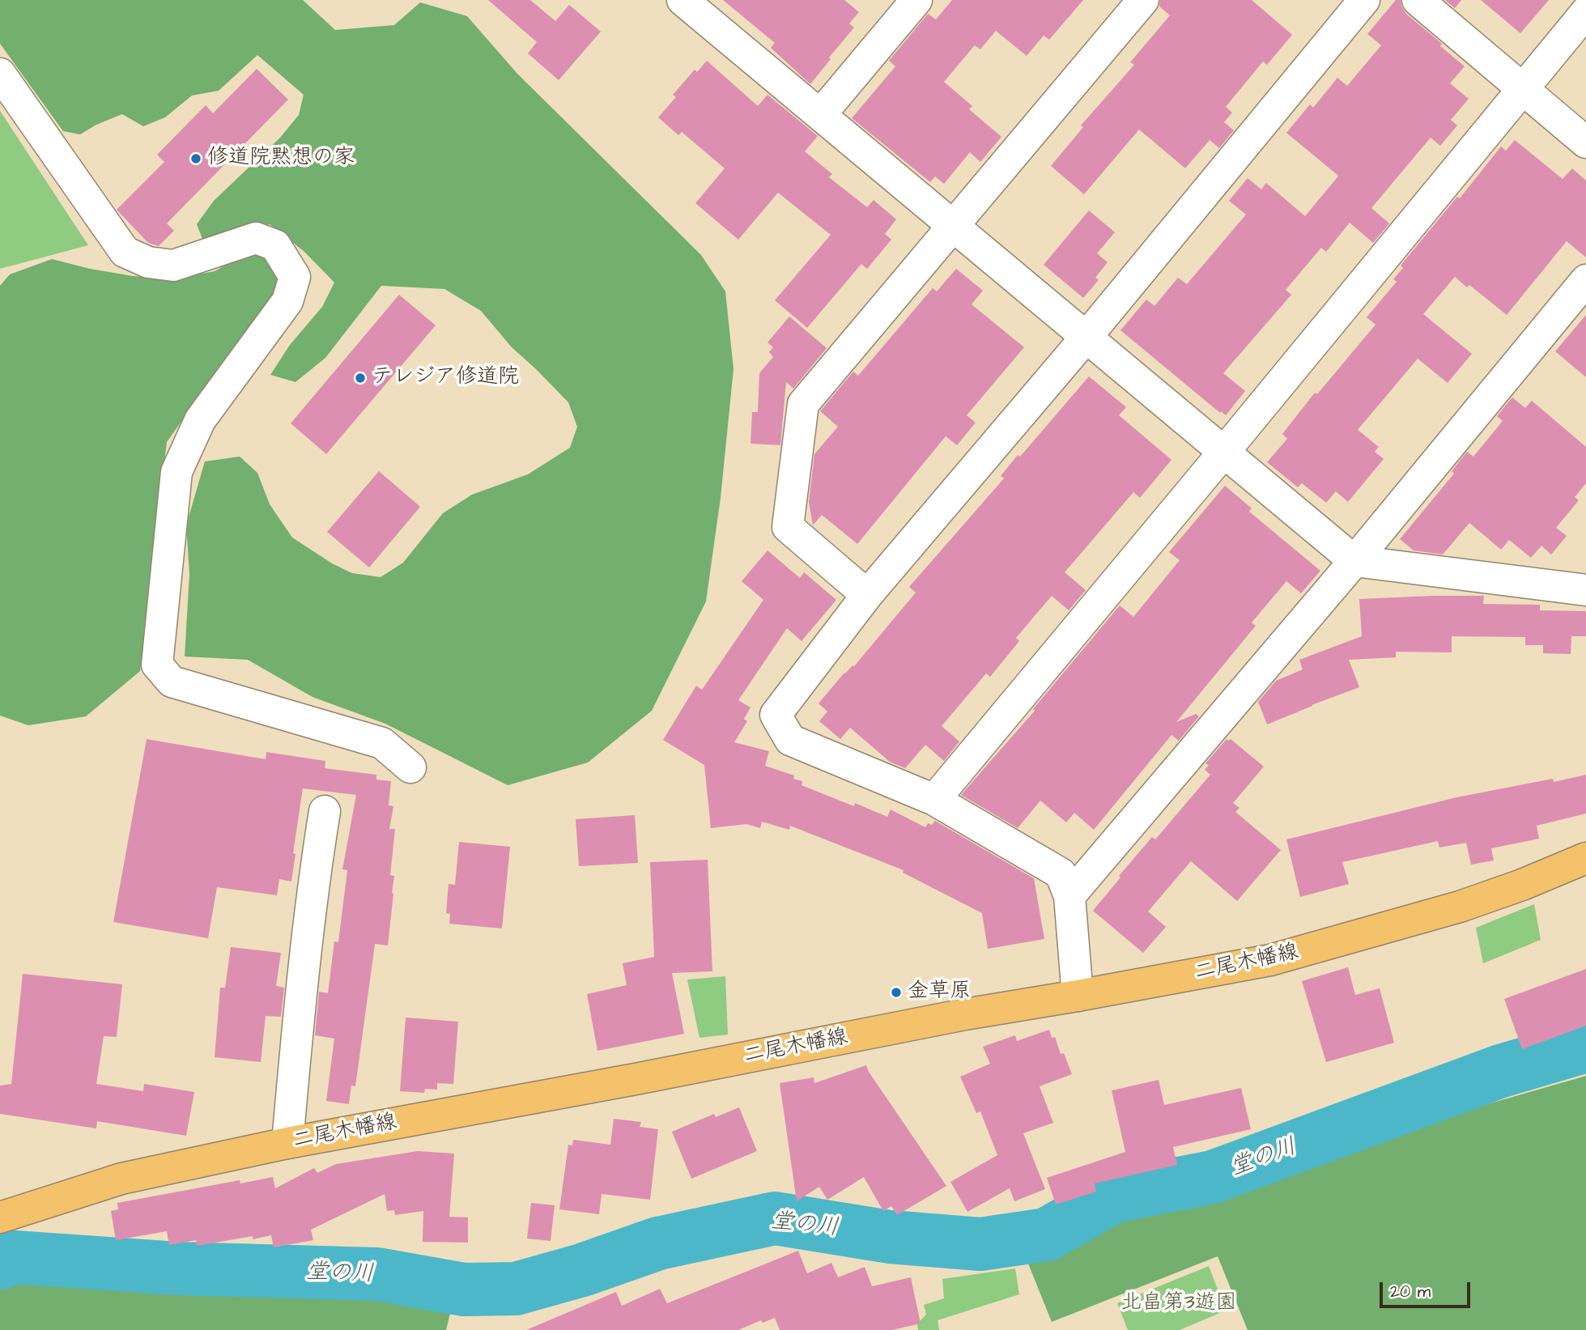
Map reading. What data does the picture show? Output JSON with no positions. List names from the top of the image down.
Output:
{
  "streets": {
    "main road": ["二尾木幡線"]
  },
  "water": ["堂の川"],
  "parks": ["北畠第3遊園"],
  "places": ["修道院黙想の家", "テレジア修道院", "金草原"],
  "scale_bar": "20 m"
}
